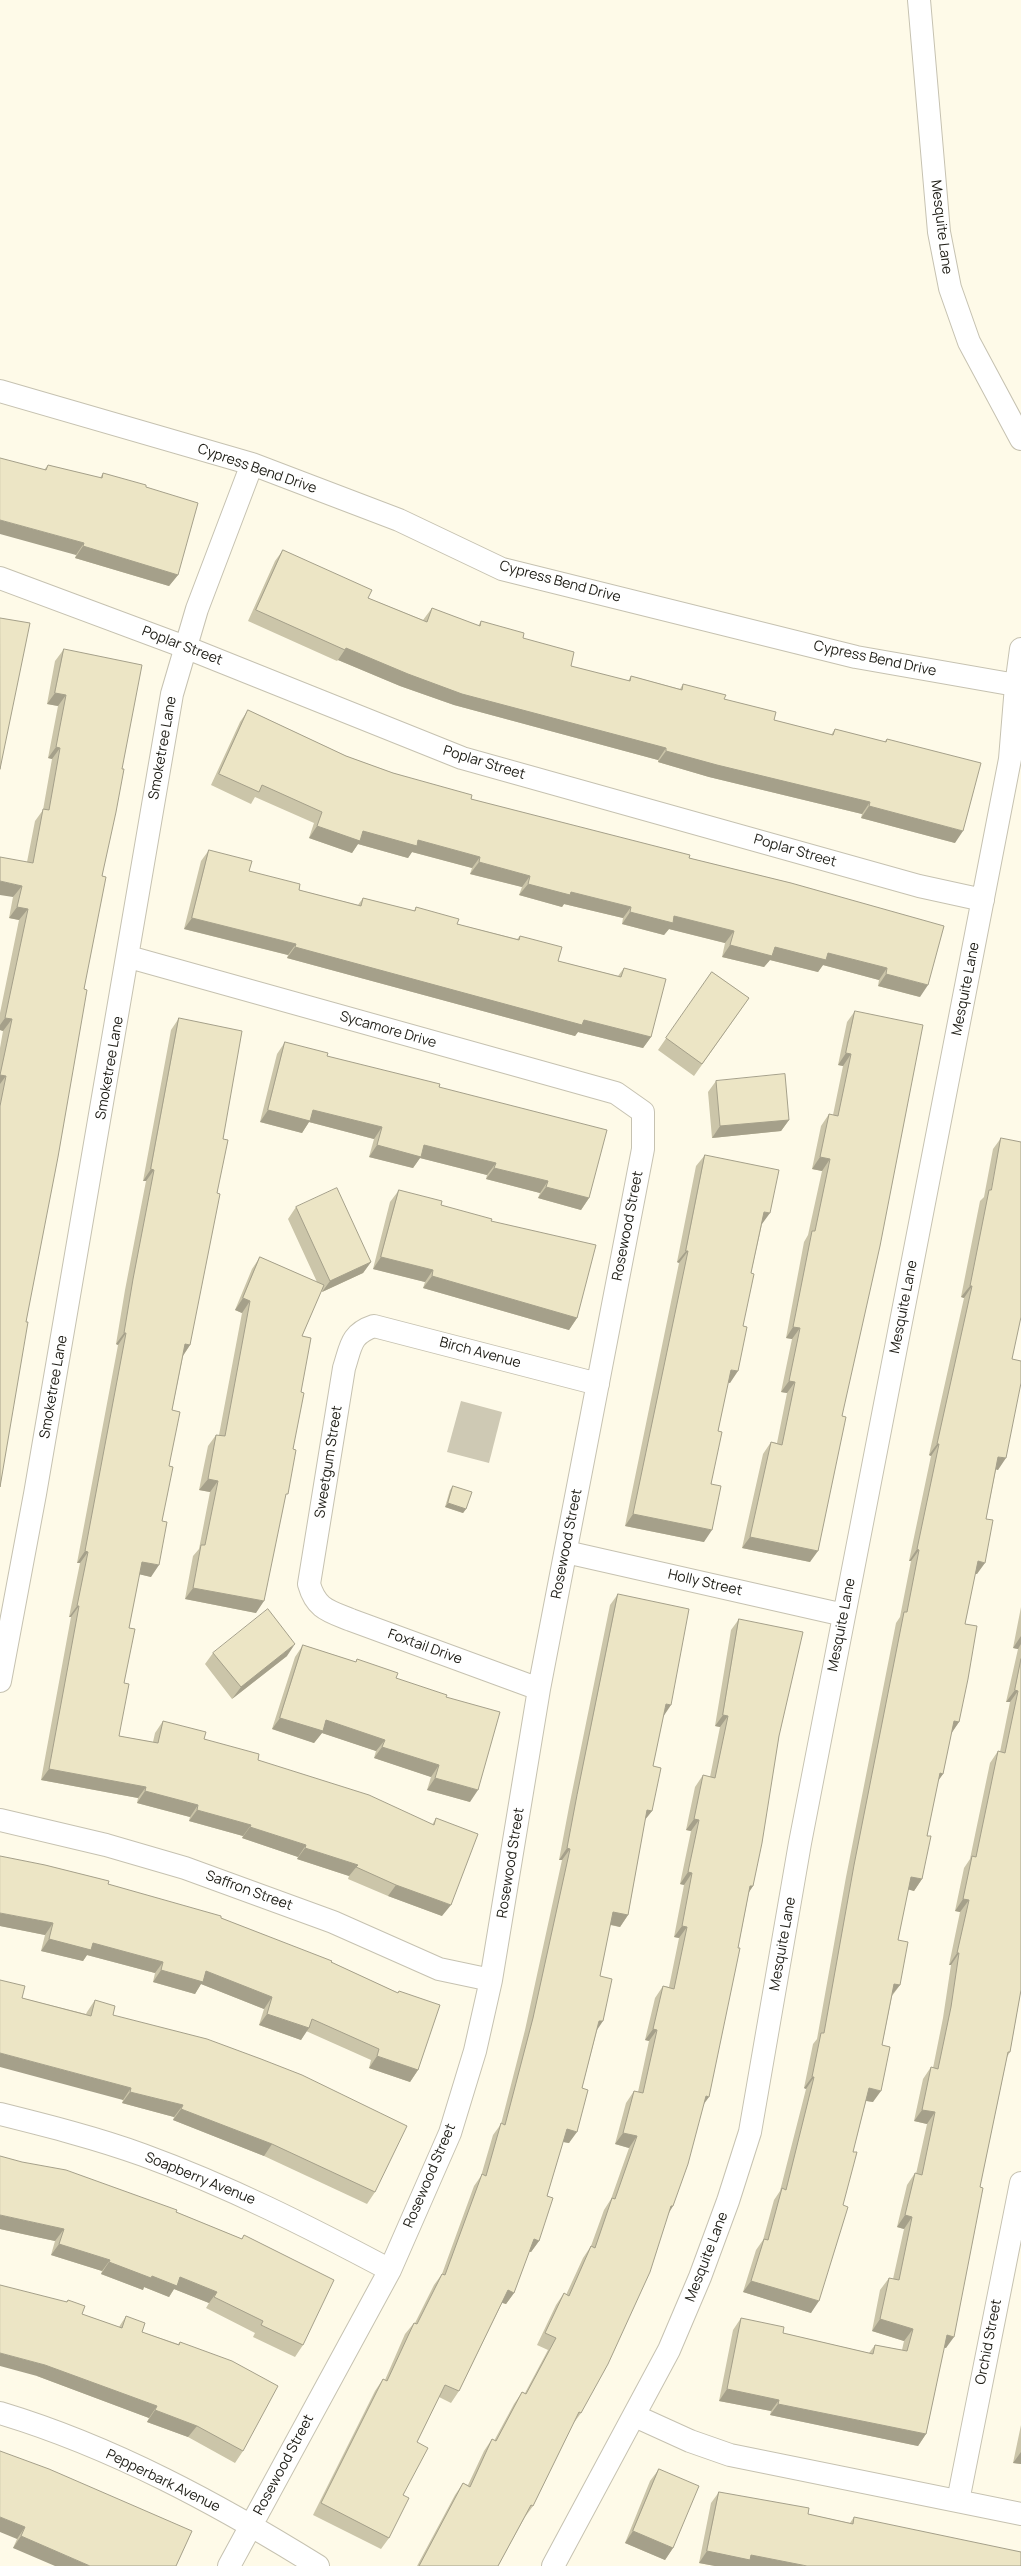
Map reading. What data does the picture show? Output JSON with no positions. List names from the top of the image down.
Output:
{
  "streets": {
    "street": [
      "Mesquite Lane",
      "Cypress Bend Drive",
      "Poplar Street",
      "Smoketree Lane",
      "Sycamore Drive",
      "Rosewood Street",
      "Birch Avenue",
      "Sweetgum Street",
      "Holly Street",
      "Foxtail Drive",
      "Saffron Street",
      "Soapberry Avenue",
      "Orchid Street",
      "Pepperbark Avenue"
    ]
  },
  "crossings": [
    ["Mesquite Lane", "Cypress Bend Drive"],
    ["Mesquite Lane", "Poplar Street"],
    ["Mesquite Lane", "Holly Street"],
    ["Cypress Bend Drive", "Smoketree Lane"],
    ["Poplar Street", "Smoketree Lane"],
    ["Smoketree Lane", "Sycamore Drive"],
    ["Sycamore Drive", "Rosewood Street"],
    ["Rosewood Street", "Birch Avenue"],
    ["Rosewood Street", "Holly Street"],
    ["Rosewood Street", "Foxtail Drive"],
    ["Rosewood Street", "Saffron Street"],
    ["Rosewood Street", "Soapberry Avenue"],
    ["Rosewood Street", "Pepperbark Avenue"],
    ["Birch Avenue", "Sweetgum Street"],
    ["Sweetgum Street", "Foxtail Drive"]
  ]
}
